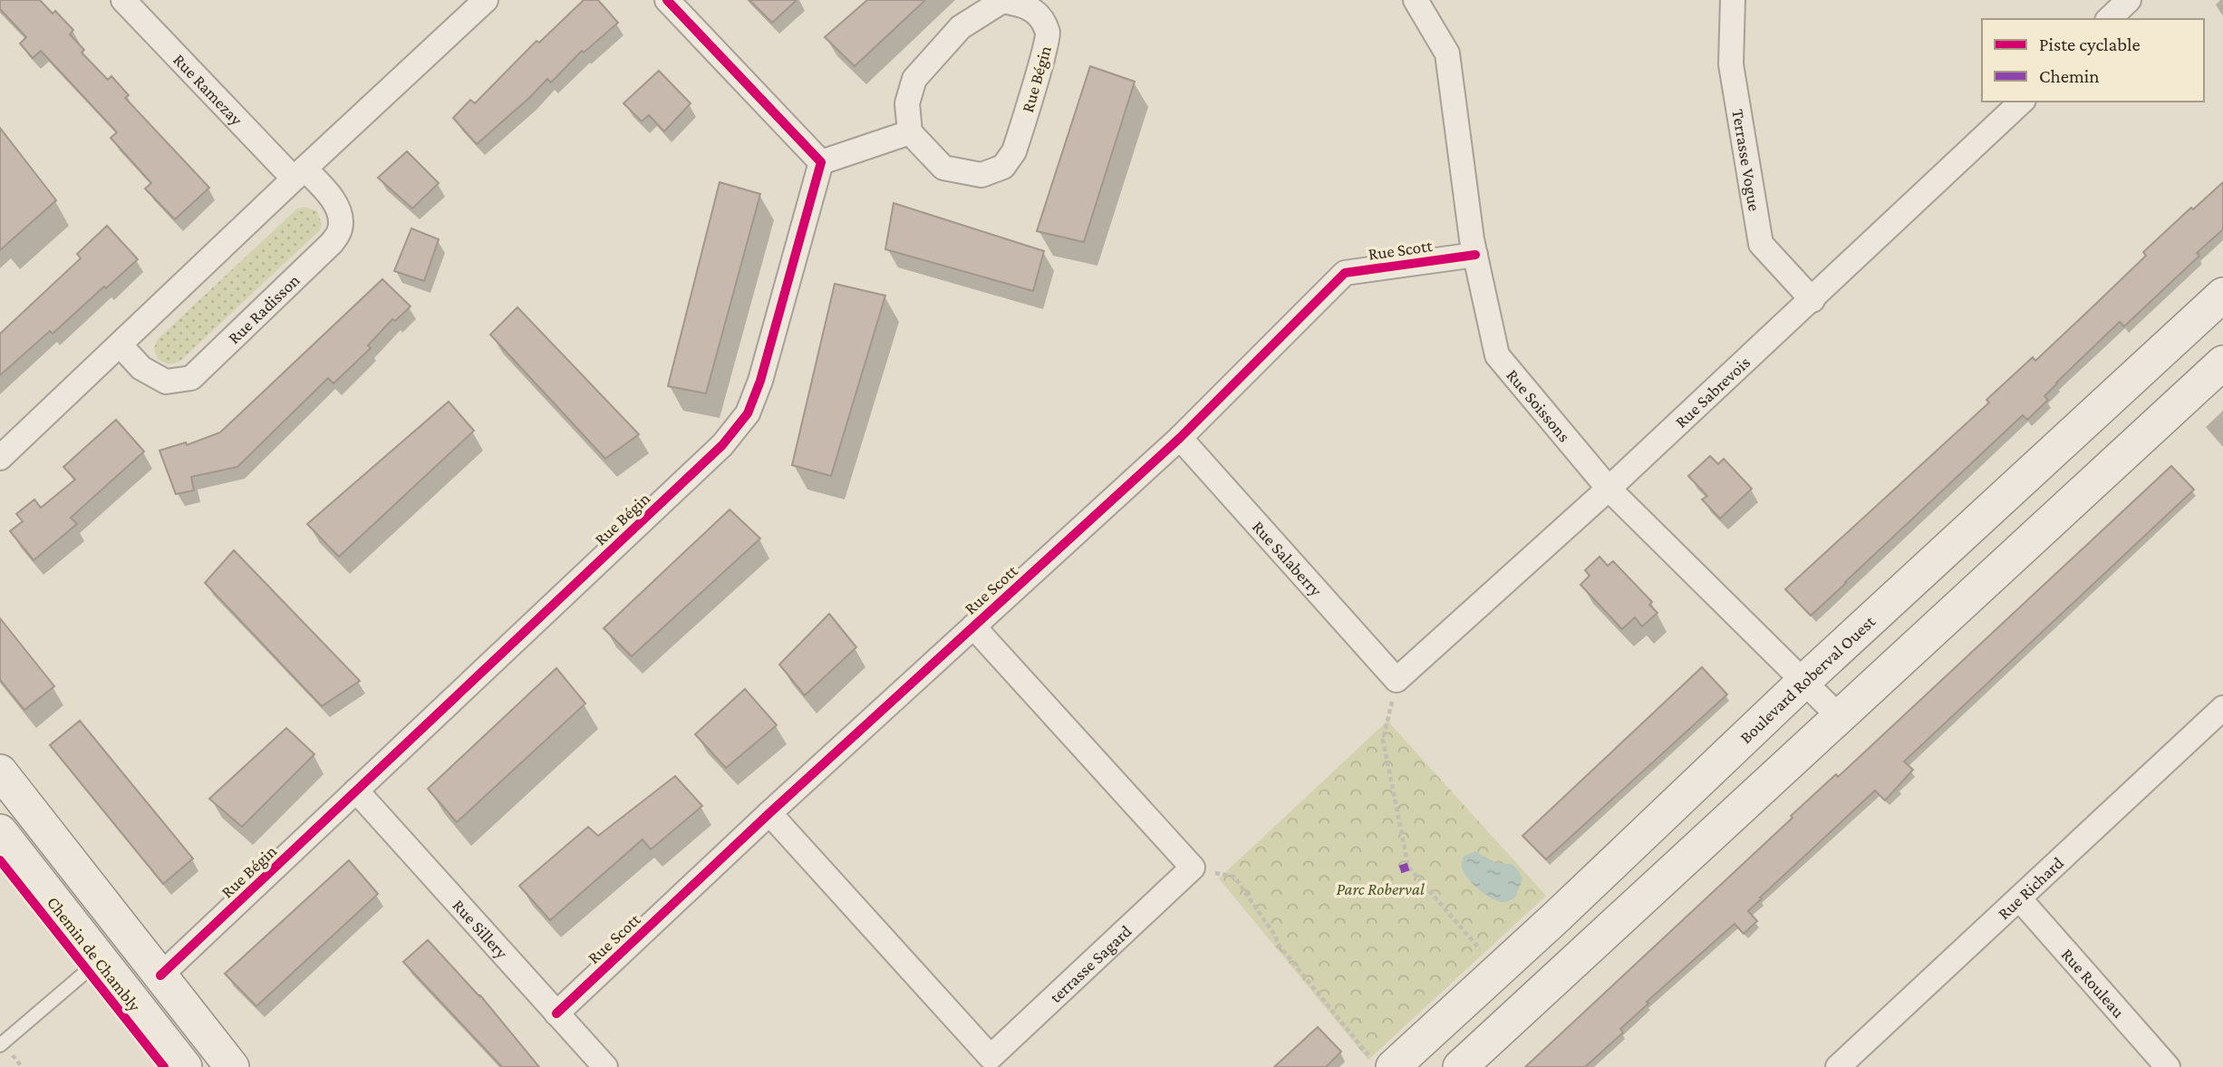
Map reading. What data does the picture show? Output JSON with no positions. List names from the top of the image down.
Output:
{
  "streets": {
    "street": [
      "Rue Bégin",
      "Rue Ramezay",
      "Terrasse Vogue",
      "Rue Scott",
      "Rue Radisson",
      "Rue Sabrevois",
      "Rue Soissons",
      "Rue Salaberry",
      "Boulevard Roberval Ouest",
      "Rue Richard",
      "Rue Sillery",
      "Chemin de Chambly",
      "terrasse Sagard",
      "Rue Rouleau"
    ]
  },
  "crossings": [
    ["Rue Bégin", "Rue Sillery"],
    ["Rue Ramezay", "Rue Radisson"],
    ["Terrasse Vogue", "Rue Sabrevois"],
    ["Rue Scott", "Rue Soissons"],
    ["Rue Scott", "Rue Salaberry"],
    ["Rue Scott", "Rue Sillery"],
    ["Rue Scott", "terrasse Sagard"],
    ["Rue Sabrevois", "Rue Soissons"],
    ["Rue Sabrevois", "Rue Salaberry"],
    ["Rue Soissons", "Boulevard Roberval Ouest"],
    ["Rue Richard", "Rue Rouleau"]
  ],
  "parks": ["Parc Roberval"],
  "legend": ["Piste cyclable", "Chemin"]
}
